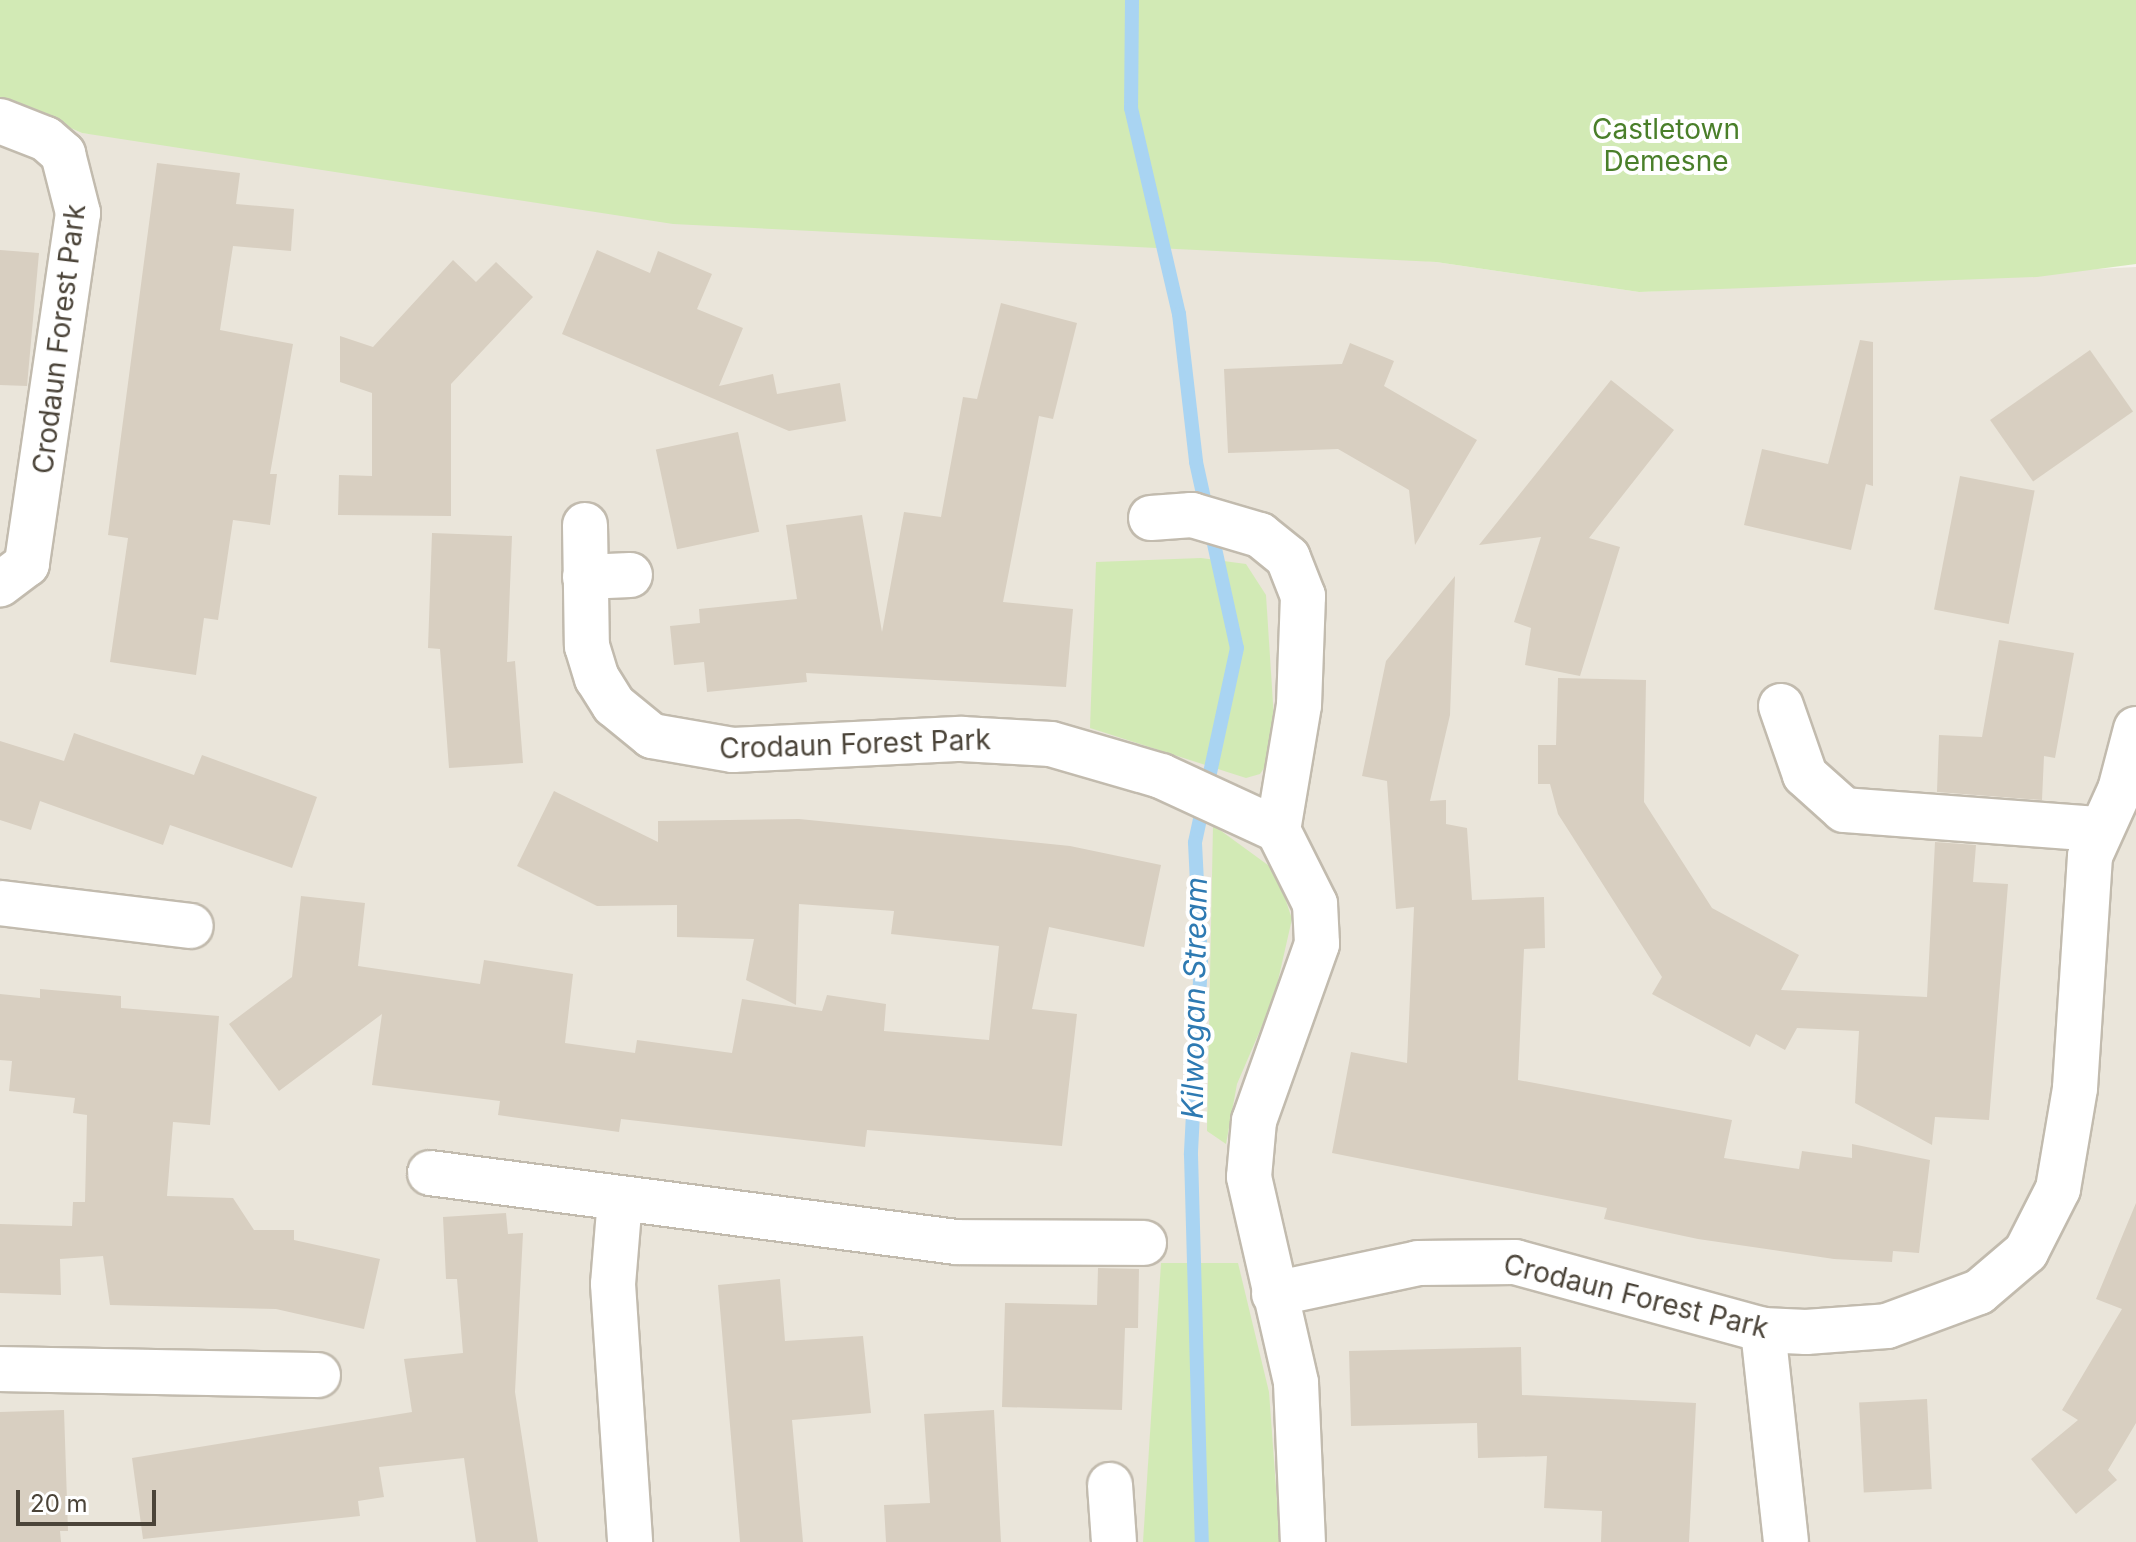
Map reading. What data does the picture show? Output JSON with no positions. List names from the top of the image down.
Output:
{
  "streets": {
    "street": ["Crodaun Forest Park"]
  },
  "water": ["Kilwogan Stream"],
  "parks": ["Castletown Demesne"],
  "scale_bar": "20 m"
}
